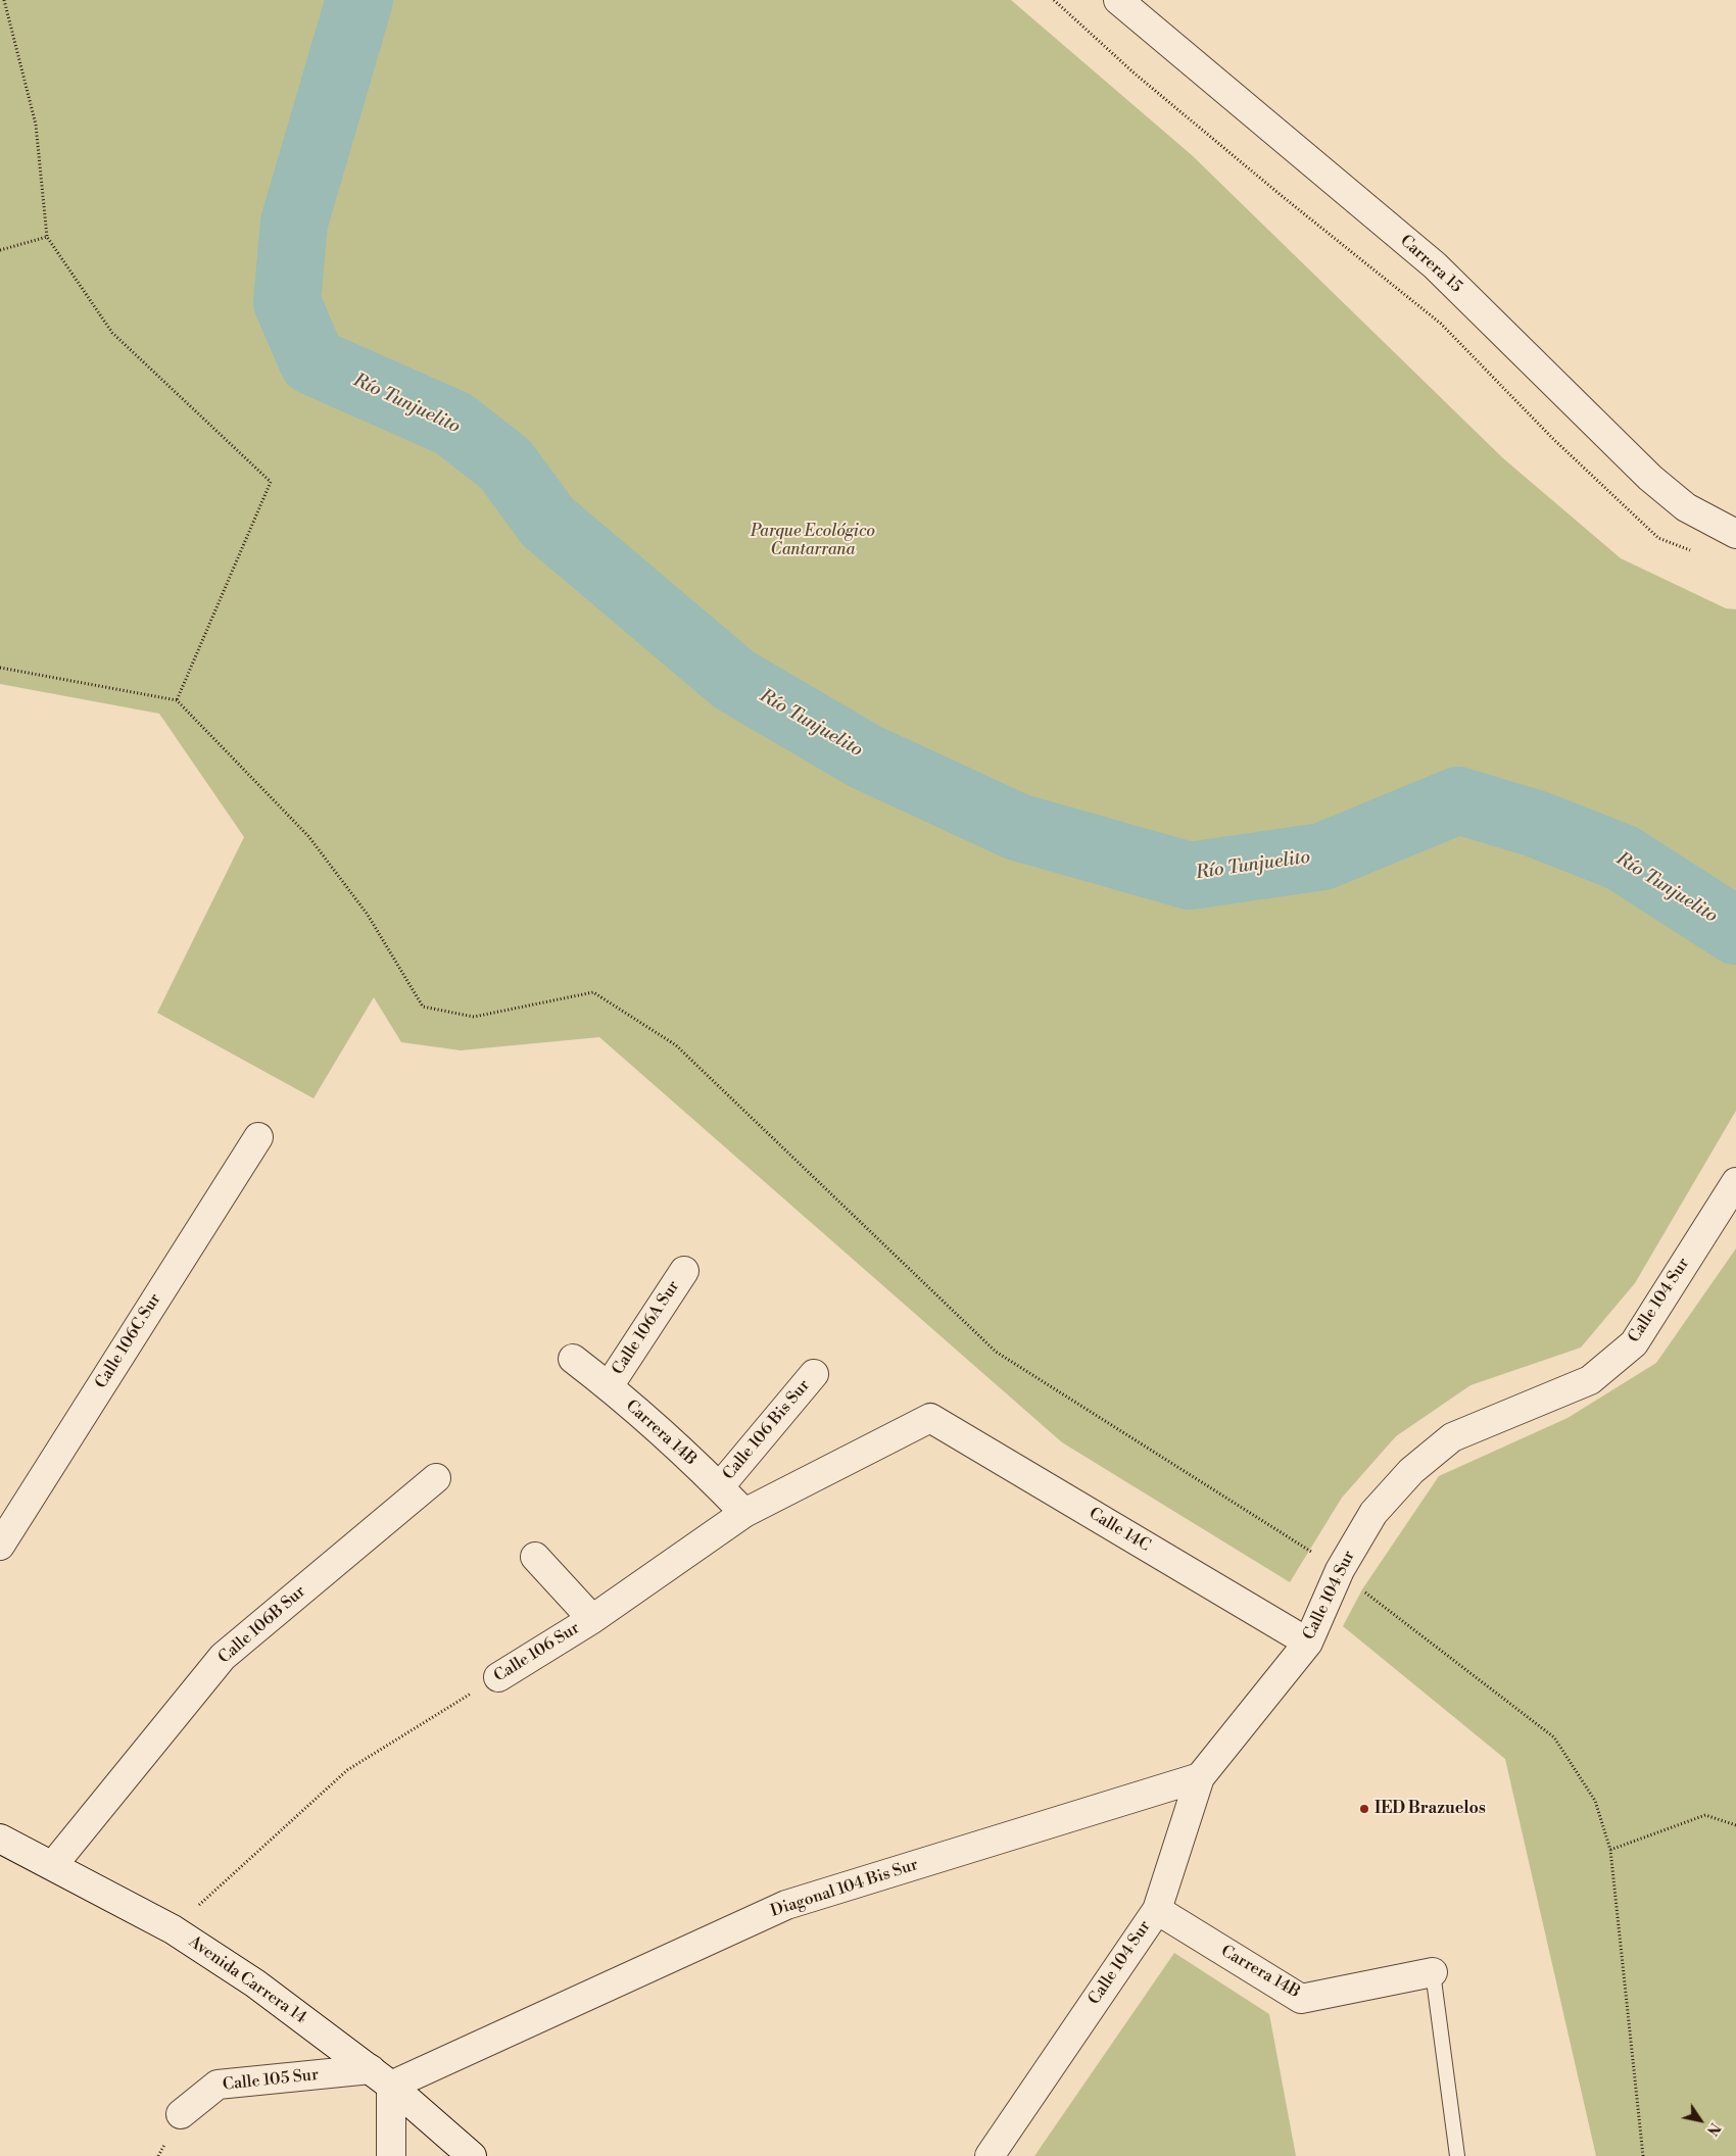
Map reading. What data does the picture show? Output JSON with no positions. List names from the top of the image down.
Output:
{
  "streets": {
    "street": [
      "Carrera 15",
      "Calle 104 Sur",
      "Calle 106A Sur",
      "Calle 106C Sur",
      "Calle 106 Bis Sur",
      "Carrera 14B",
      "Calle 14C",
      "Calle 106B Sur",
      "Calle 106 Sur",
      "Diagonal 104 Bis Sur",
      "Avenida Carrera 14",
      "Calle 105 Sur"
    ]
  },
  "crossings": [
    ["Calle 104 Sur", "Carrera 14B"],
    ["Calle 104 Sur", "Calle 14C"],
    ["Calle 104 Sur", "Diagonal 104 Bis Sur"],
    ["Calle 106A Sur", "Carrera 14B"],
    ["Calle 106 Bis Sur", "Carrera 14B"],
    ["Carrera 14B", "Calle 106 Sur"],
    ["Calle 14C", "Calle 106 Sur"],
    ["Calle 106B Sur", "Avenida Carrera 14"],
    ["Calle 106 Sur", "Avenida Carrera 14"],
    ["Diagonal 104 Bis Sur", "Avenida Carrera 14"],
    ["Diagonal 104 Bis Sur", "Calle 105 Sur"],
    ["Avenida Carrera 14", "Calle 105 Sur"]
  ],
  "water": ["Río Tunjuelito"],
  "parks": ["Parque Ecológico Cantarrana"],
  "places": ["IED Brazuelos"],
  "north": "bottom right"
}
